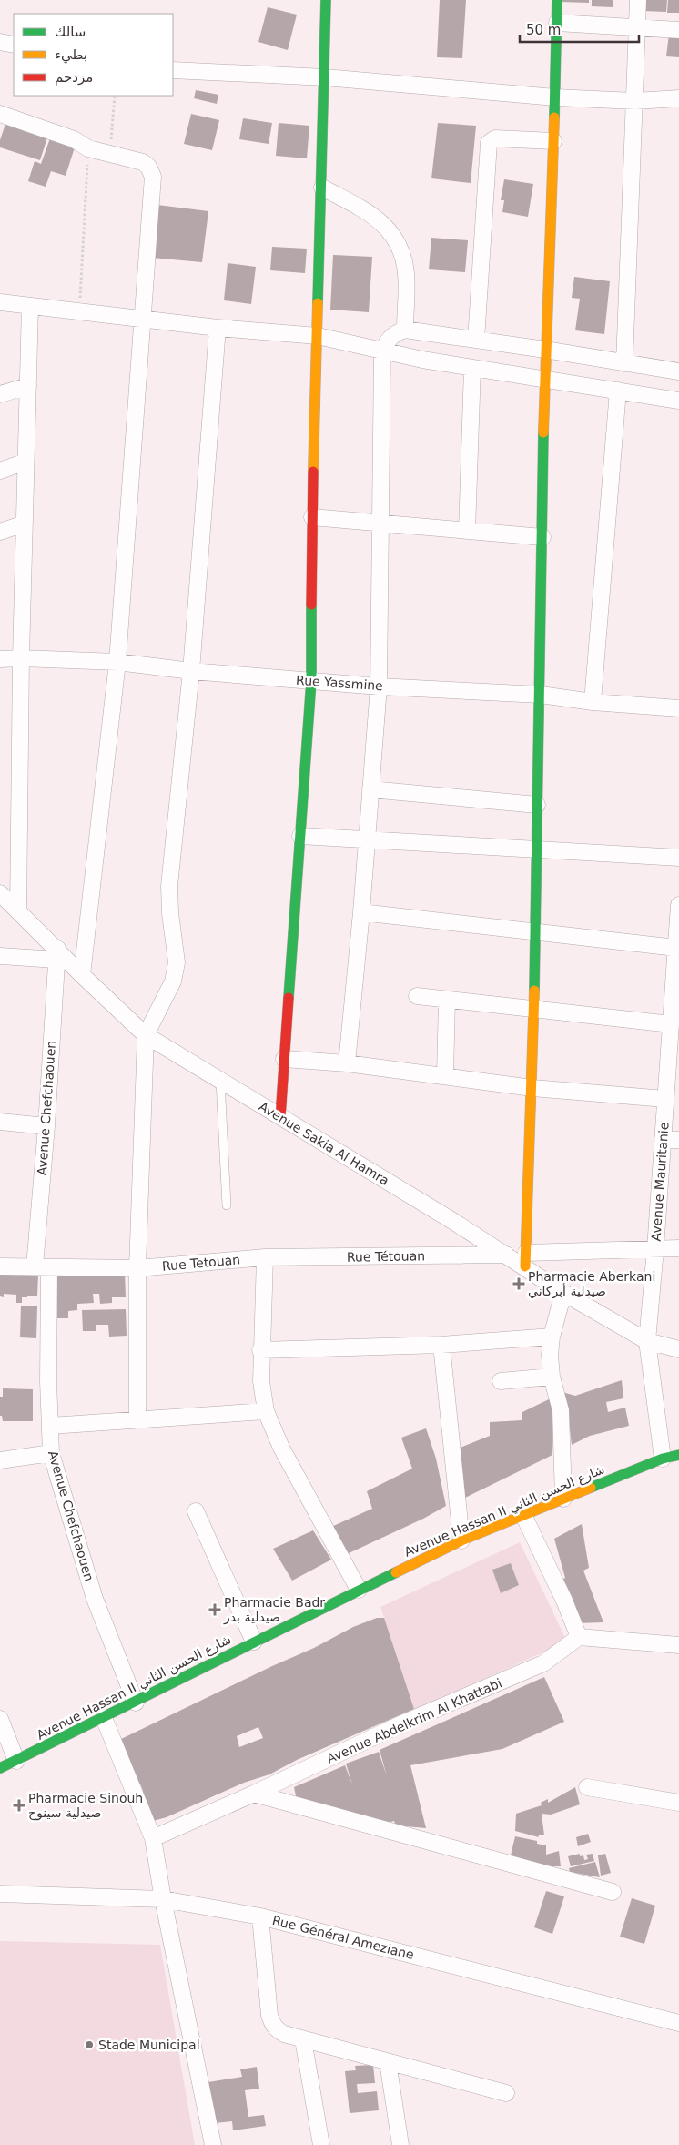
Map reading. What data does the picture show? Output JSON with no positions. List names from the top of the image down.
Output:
{
  "streets": {
    "street": [
      "Rue Yassmine",
      "Avenue Chefchaouen",
      "Avenue Sakia Al Hamra",
      "Avenue Mauritanie",
      "Rue Tétouan",
      "Rue Tetouan",
      "Avenue Hassan II شارع الحسن الثاني",
      "Avenue Abdelkrim Al Khattabi",
      "Rue Général Ameziane"
    ]
  },
  "crossings": [
    ["Avenue Chefchaouen", "Avenue Sakia Al Hamra"],
    ["Avenue Chefchaouen", "Avenue Hassan II شارع الحسن الثاني"],
    ["Avenue Sakia Al Hamra", "Avenue Mauritanie"],
    ["Avenue Sakia Al Hamra", "Rue Tétouan"],
    ["Avenue Mauritanie", "Avenue Hassan II شارع الحسن الثاني"],
    ["Rue Tétouan", "Rue Tetouan"]
  ],
  "places": {
    "health": ["Pharmacie Aberkani صيدلية أبركاني", "Pharmacie Badr صيدلية بدر", "Pharmacie Sinouh صيدلية سينوح"],
    "other": ["Stade Municipal"]
  },
  "legend": ["سالك", "بطيء", "مزدحم"],
  "scale_bar": "50 m"
}
